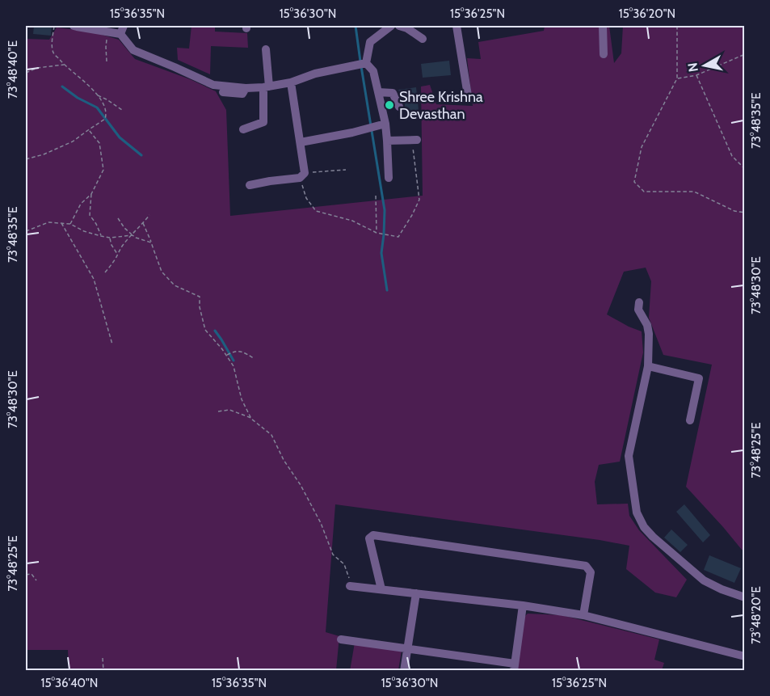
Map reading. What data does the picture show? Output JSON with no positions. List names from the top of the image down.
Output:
{
  "places": ["Shree Krishna Devasthan"],
  "north": "left",
  "coordinates": [
    "15°36'35\"N",
    "15°36'30\"N",
    "15°36'25\"N",
    "15°36'20\"N",
    "73°48'40\"E",
    "73°48'35\"E",
    "73°48'30\"E",
    "73°48'25\"E",
    "73°48'20\"E",
    "15°36'40\"N"
  ]
}
